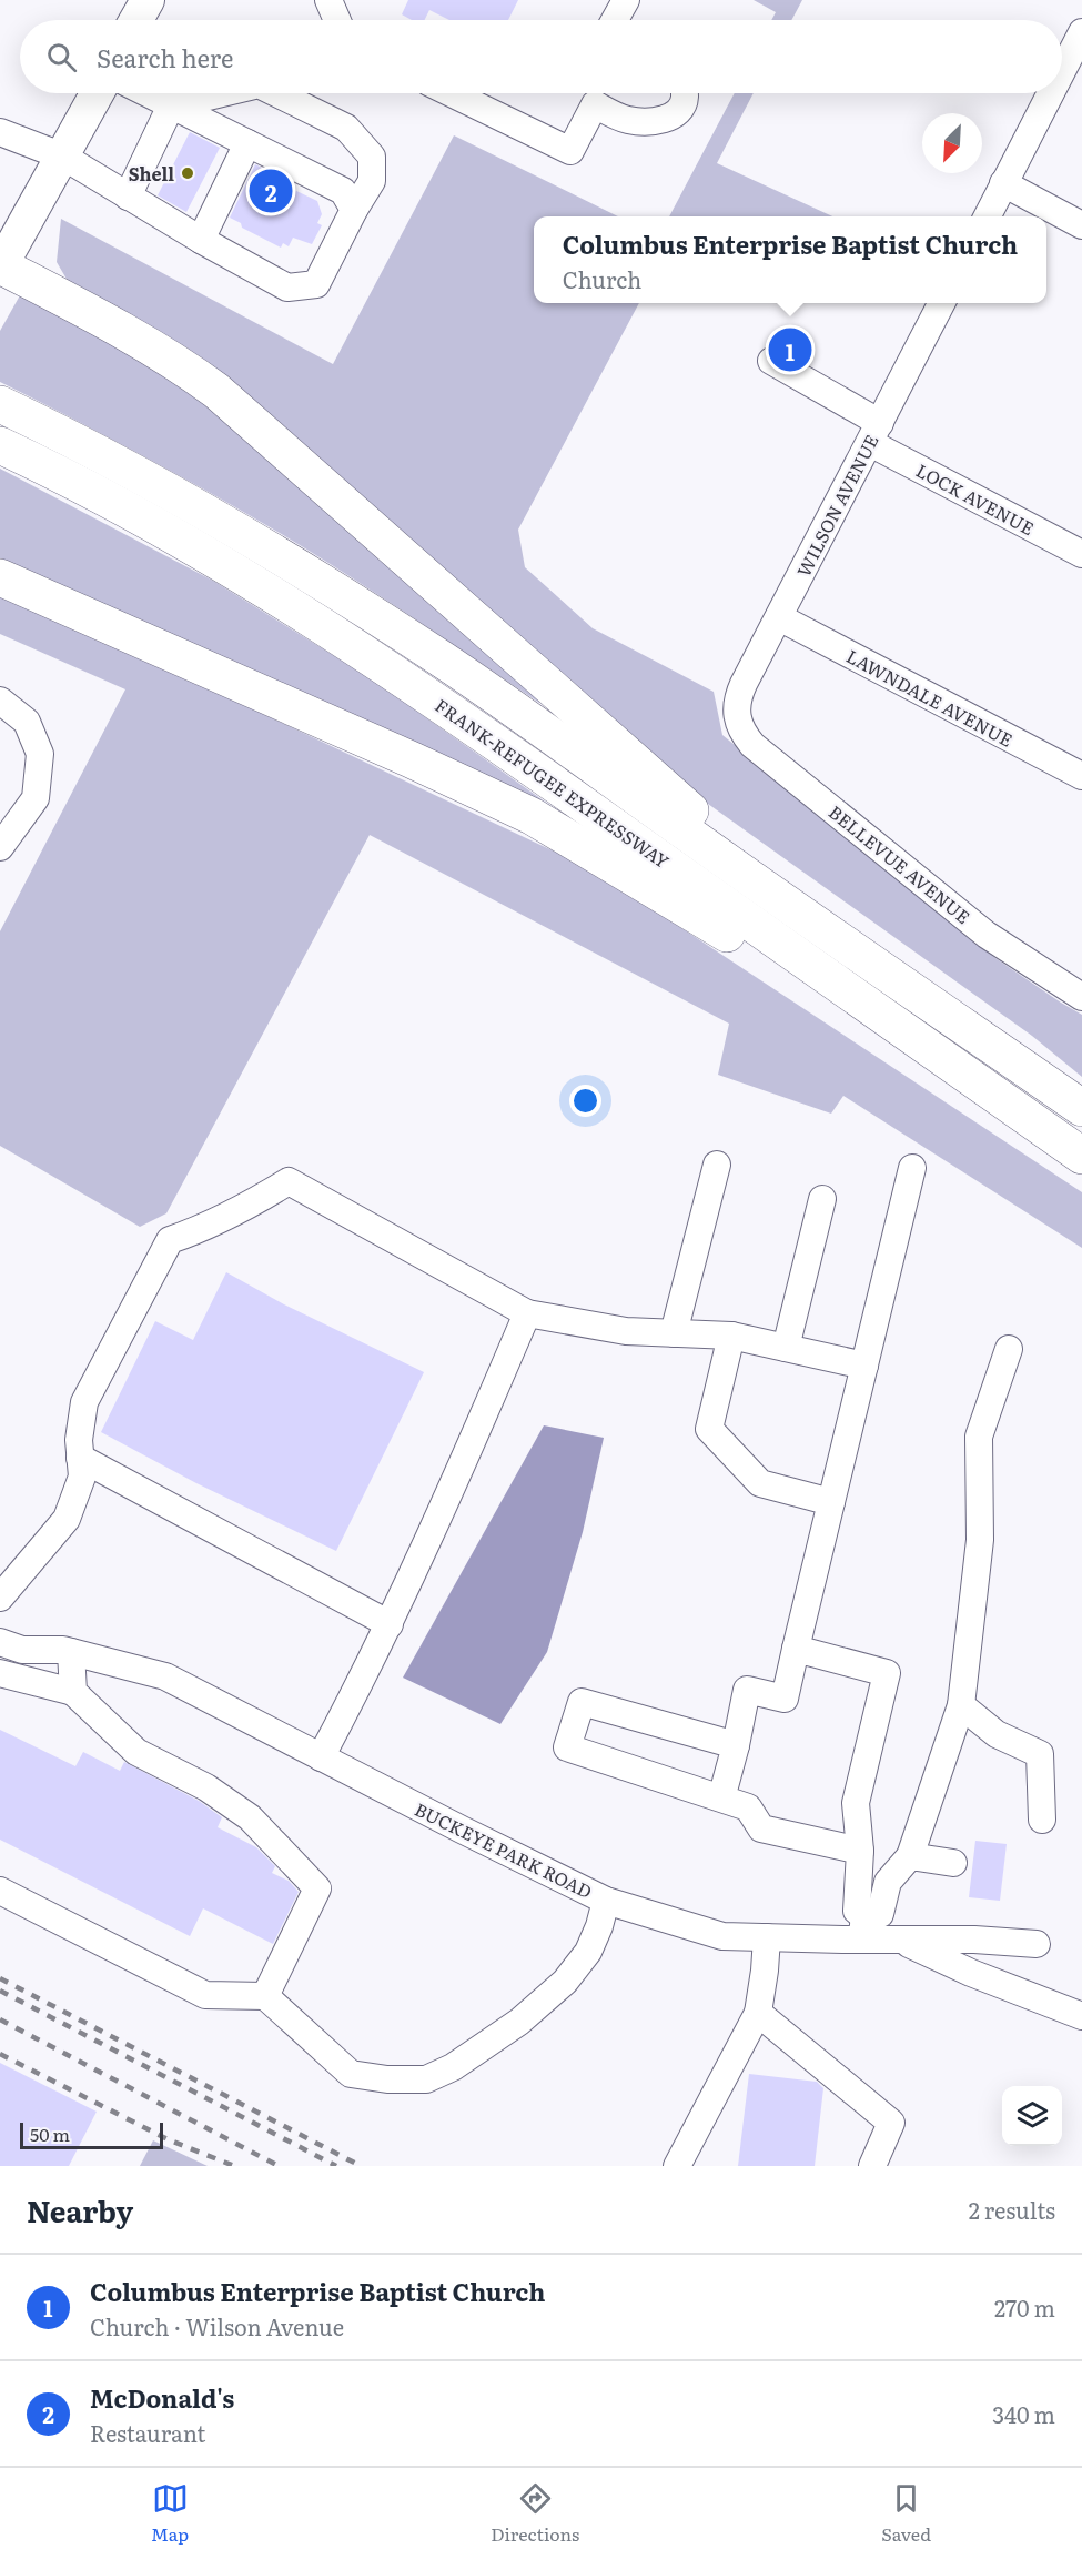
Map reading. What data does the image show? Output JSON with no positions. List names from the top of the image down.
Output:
{
  "streets": {
    "highway": ["FRANK-REFUGEE EXPRESSWAY"],
    "street": [
      "LOCK AVENUE",
      "WILSON AVENUE",
      "LAWNDALE AVENUE",
      "BELLEVUE AVENUE",
      "BUCKEYE PARK ROAD"
    ]
  },
  "crossings": [
    ["LOCK AVENUE", "WILSON AVENUE"],
    ["WILSON AVENUE", "LAWNDALE AVENUE"],
    ["WILSON AVENUE", "BELLEVUE AVENUE"]
  ],
  "places": ["Shell"],
  "scale_bar": "50 m",
  "north": "bottom left",
  "page": {
    "search": "Search here",
    "pins": ["2", "1"],
    "popup": ["Columbus Enterprise Baptist Church", "Church"],
    "scale": "50 m",
    "heading": ["Nearby", "2 results"],
    "list": [
      {
        "mark": "1",
        "name": "Columbus Enterprise Baptist Church",
        "note": "Church · Wilson Avenue",
        "value": "270 m"
      },
      {
        "mark": "2",
        "name": "McDonald's",
        "note": "Restaurant",
        "value": "340 m"
      }
    ],
    "nav": ["Map", "Directions", "Saved"]
  }
}
